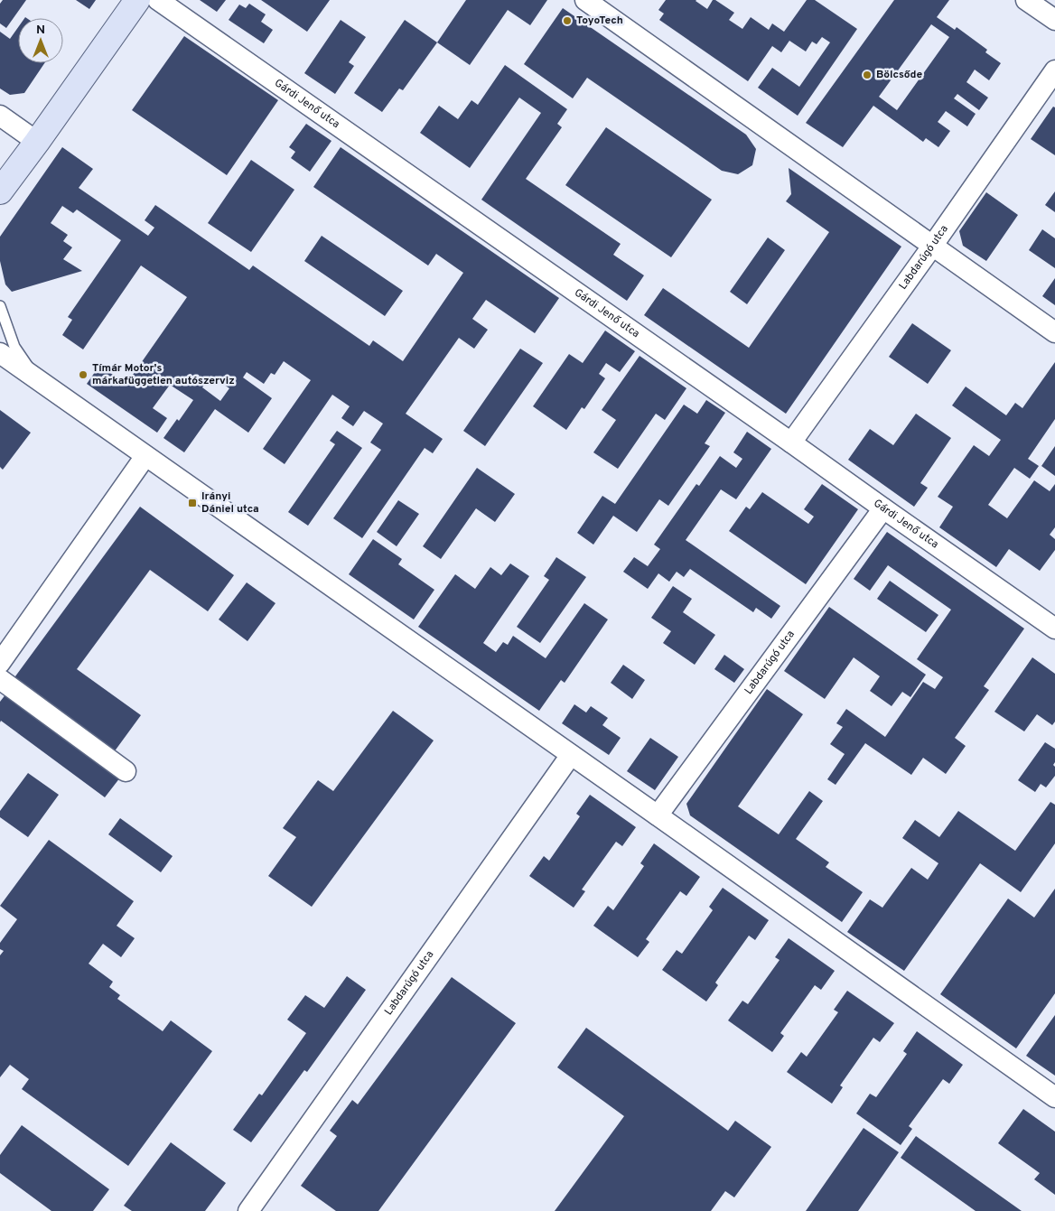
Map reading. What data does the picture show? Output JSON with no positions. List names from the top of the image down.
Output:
{
  "streets": {
    "street": ["Gárdi Jenő utca", "Labdarúgó utca"]
  },
  "crossings": [
    ["Gárdi Jenő utca", "Labdarúgó utca"]
  ],
  "places": {
    "other": ["ToyoTech", "Bölcsőde", "Tímár Motor's márkafüggetlen autószerviz"],
    "transit": ["Irányi Dániel utca"]
  },
  "north": "top"
}
